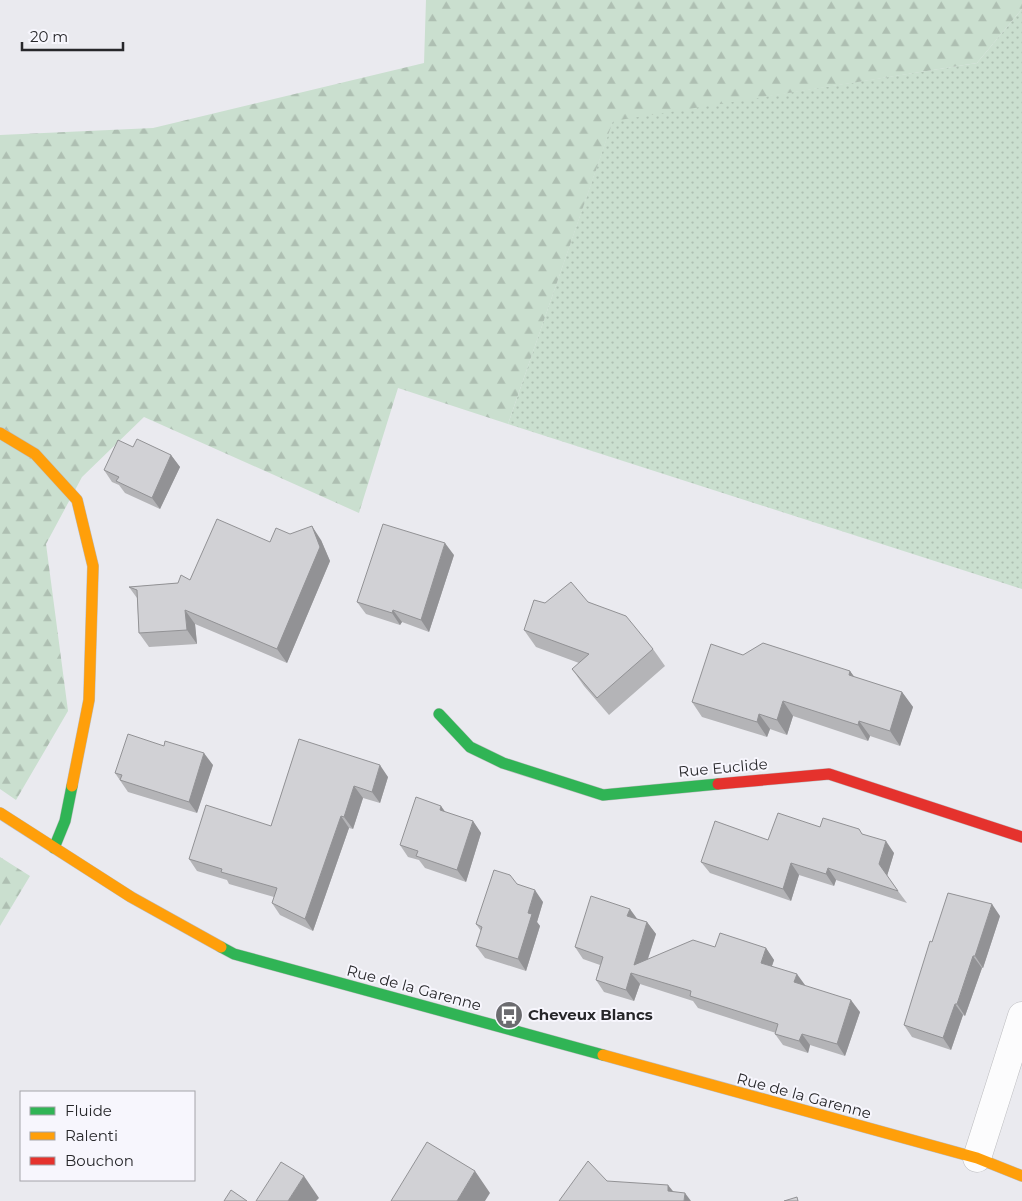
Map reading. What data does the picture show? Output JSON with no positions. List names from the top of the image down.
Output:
{
  "streets": {
    "street": ["Rue Euclide", "Rue de la Garenne"]
  },
  "places": {
    "bus stop": ["Cheveux Blancs"]
  },
  "legend": ["Fluide", "Ralenti", "Bouchon"],
  "scale_bar": "20 m"
}
